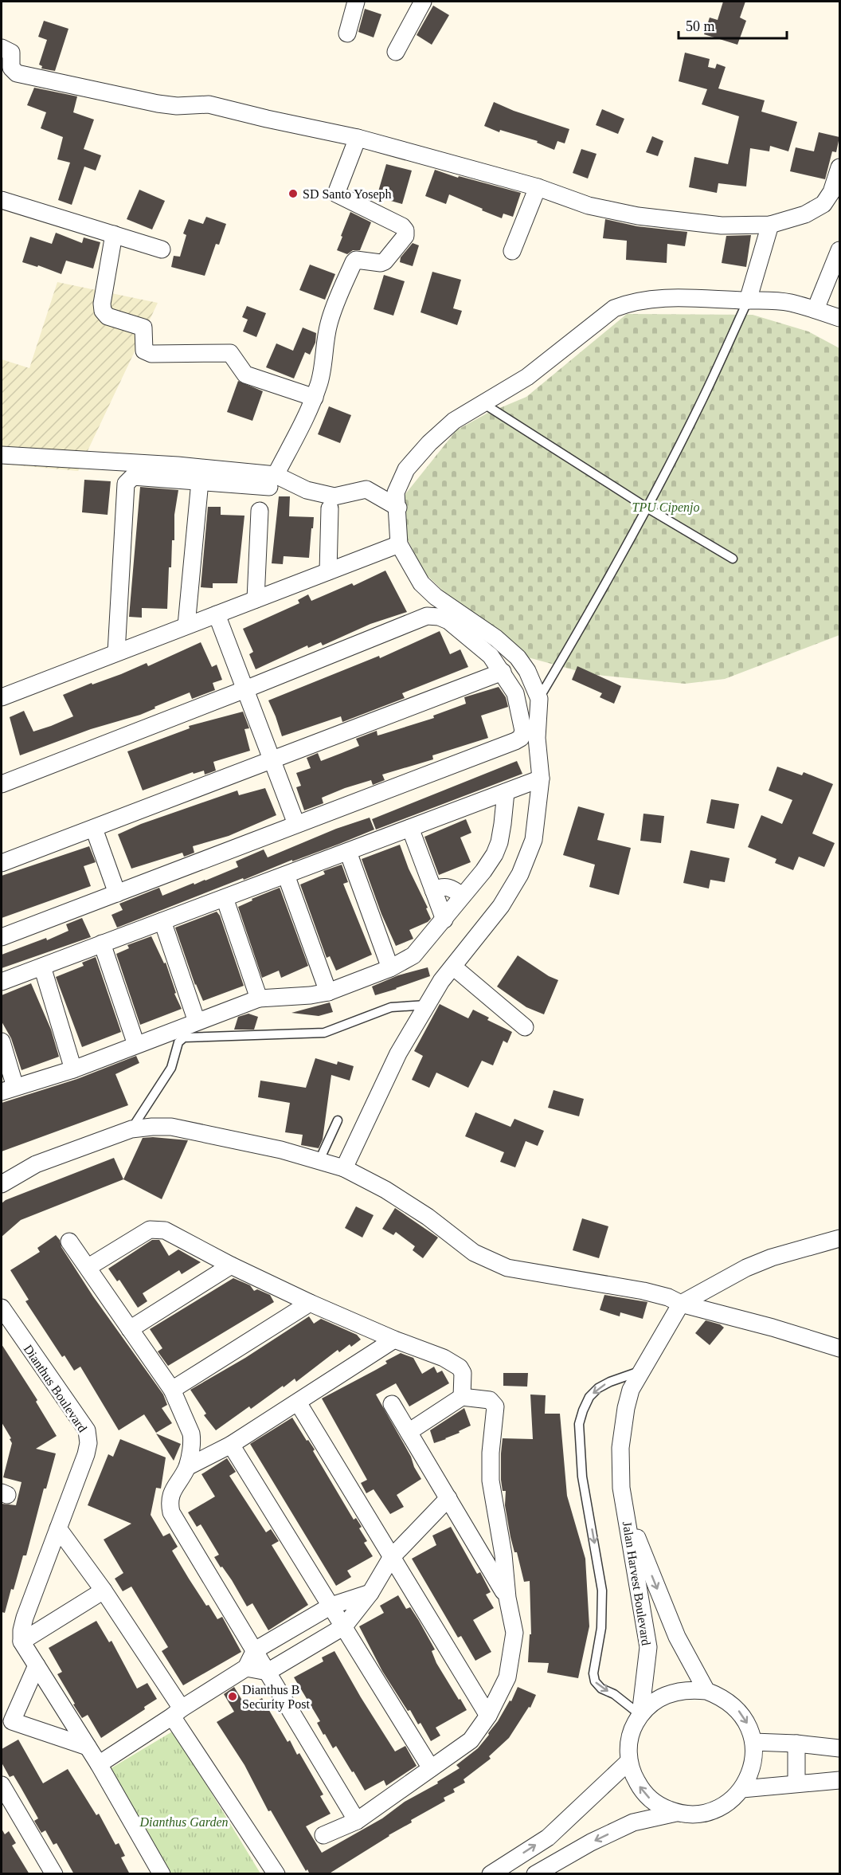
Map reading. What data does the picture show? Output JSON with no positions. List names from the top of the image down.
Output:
{
  "streets": {
    "street": ["Dianthus Boulevard", "Jalan Harvest Boulevard"]
  },
  "parks": ["TPU Cipenjo", "Dianthus Garden"],
  "places": ["SD Santo Yoseph", "Dianthus B Security Post"],
  "scale_bar": "50 m"
}
